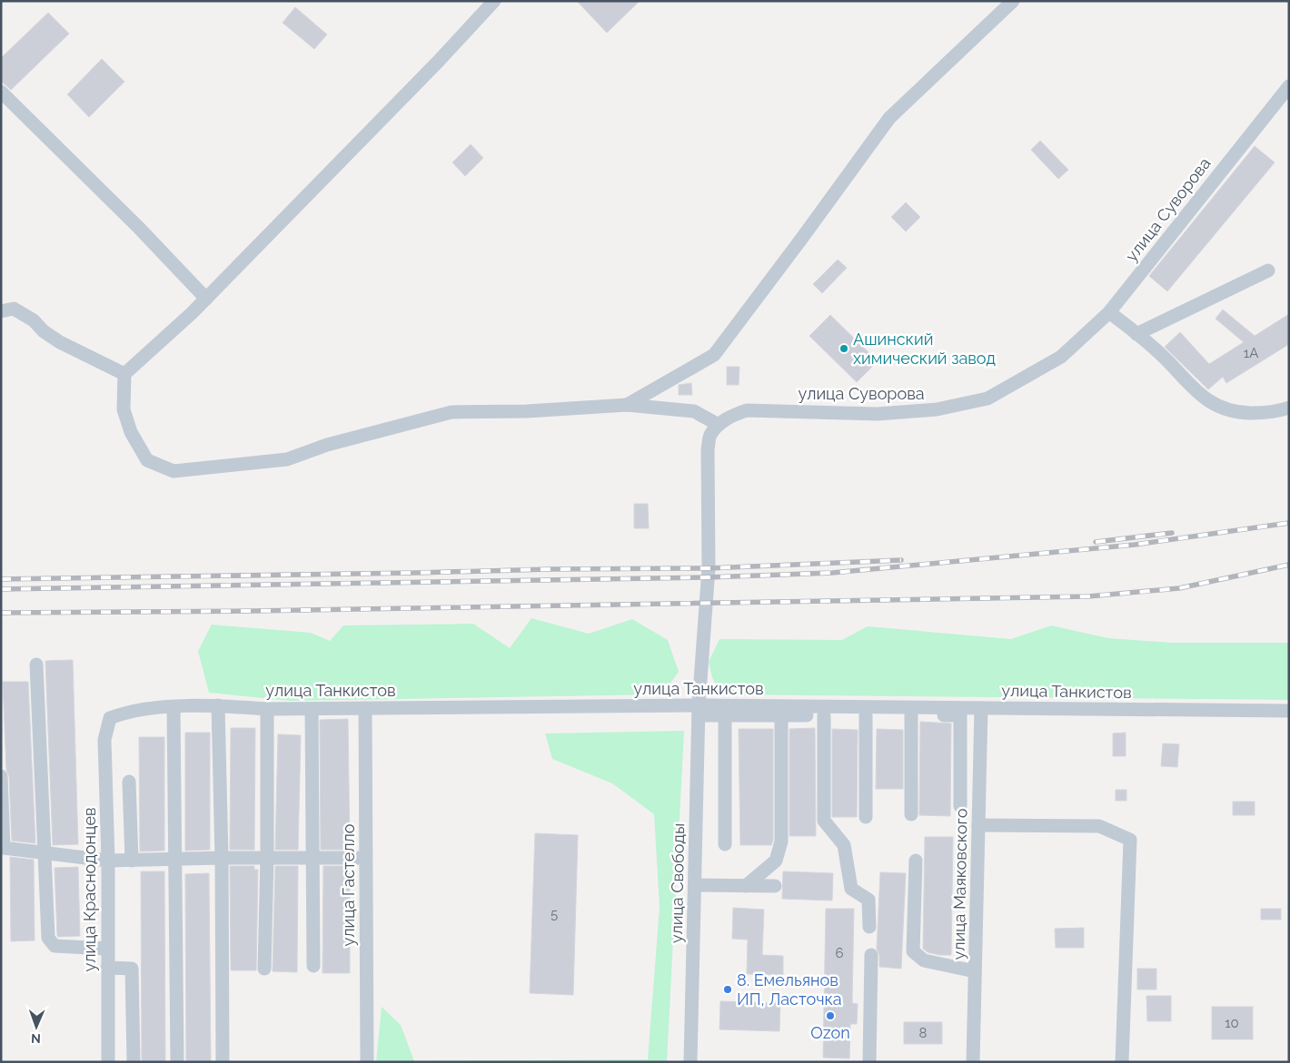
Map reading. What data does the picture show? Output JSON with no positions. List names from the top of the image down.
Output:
{
  "streets": {
    "street": [
      "улица Суворова",
      "улица Танкистов",
      "улица Свободы",
      "улица Маяковского",
      "улица Гастелло",
      "улица Краснодонцев"
    ]
  },
  "crossings": [
    ["улица Танкистов", "улица Свободы"],
    ["улица Танкистов", "улица Маяковского"],
    ["улица Танкистов", "улица Гастелло"],
    ["улица Танкистов", "улица Краснодонцев"]
  ],
  "places": ["Ашинский химический завод", "8. Емельянов ИП, Ласточка", "Ozon"],
  "house_numbers": [
    "1А",
    "5",
    "6",
    "10",
    "8"
  ],
  "north": "bottom"
}
